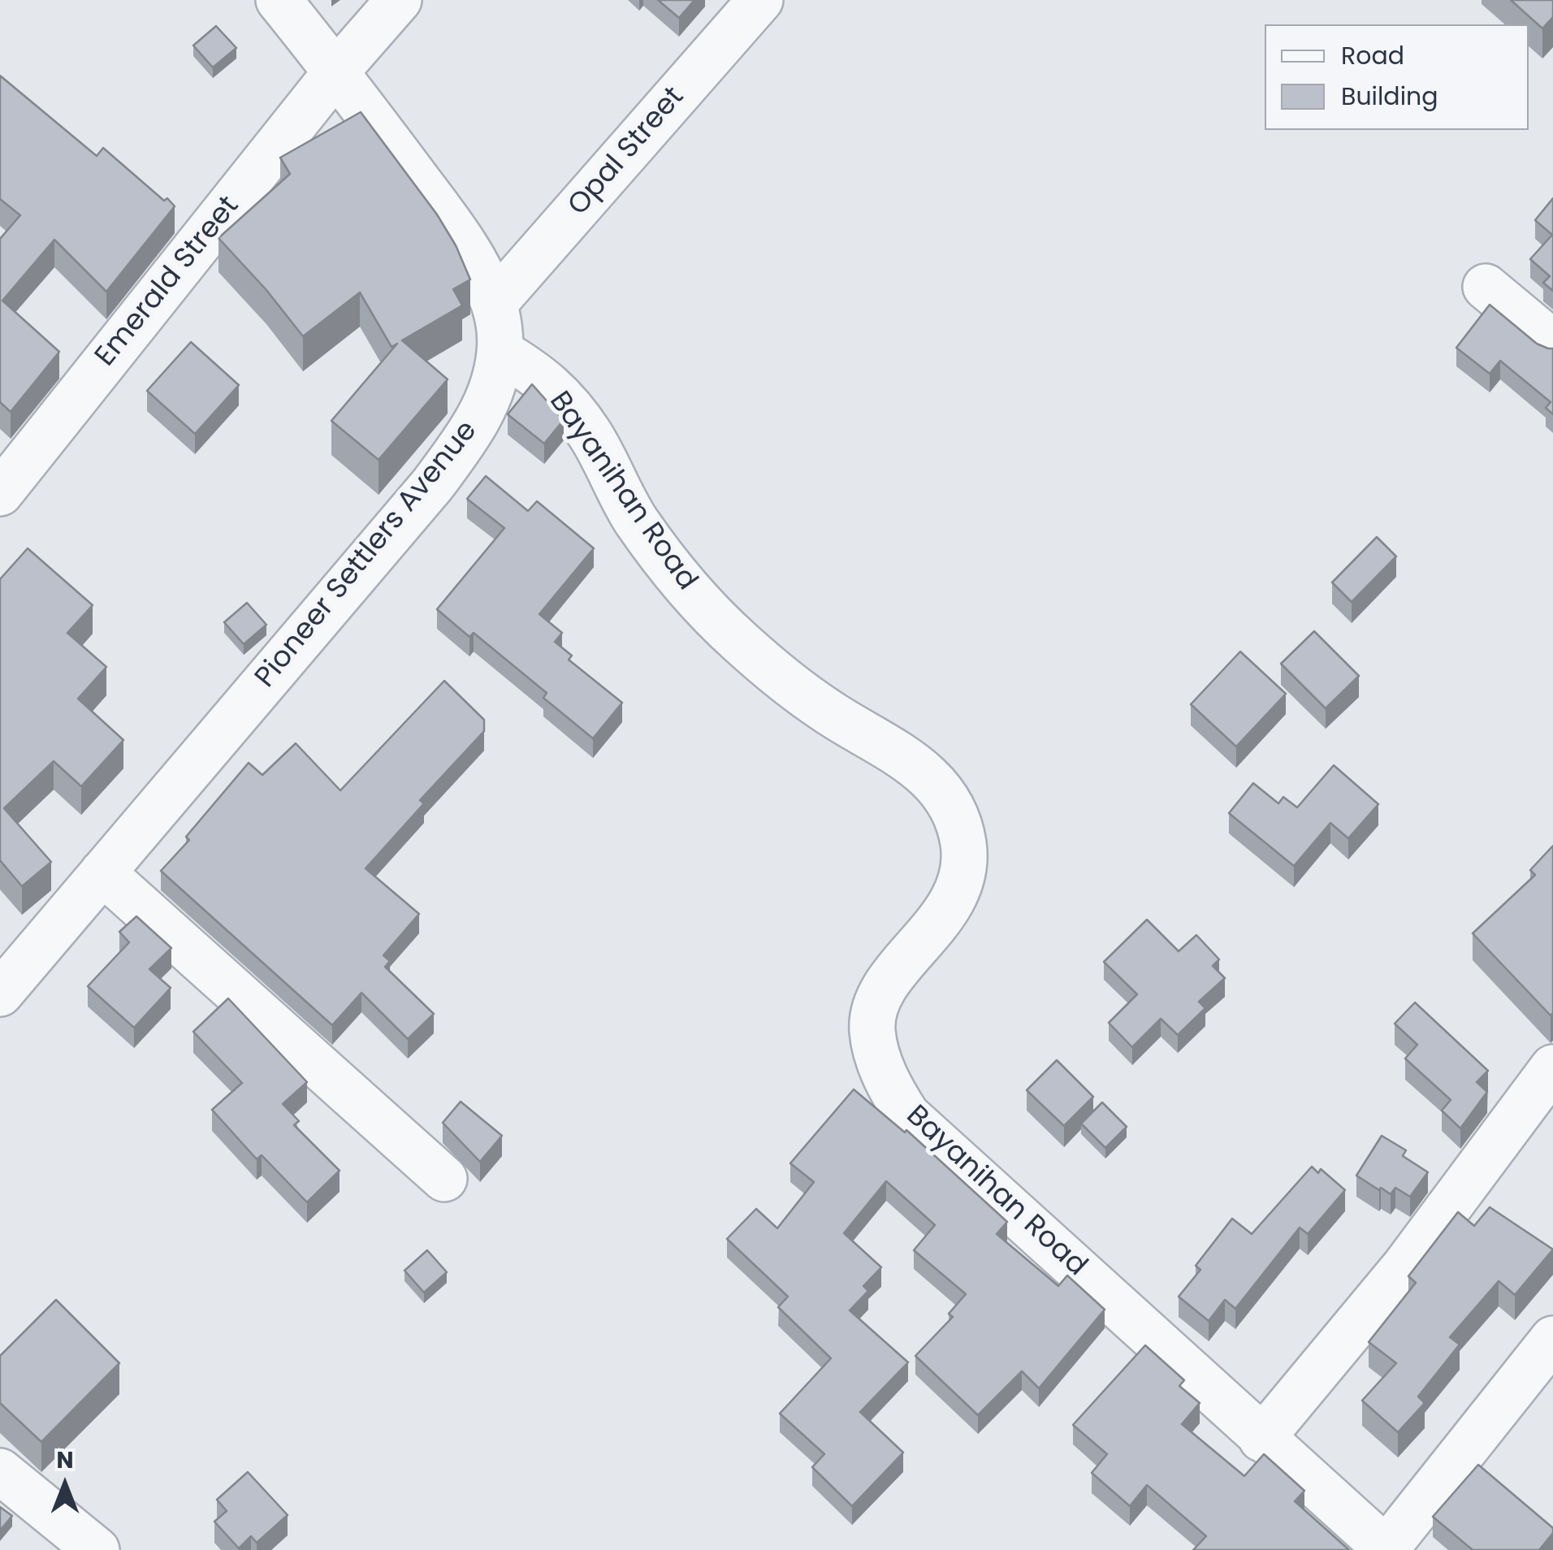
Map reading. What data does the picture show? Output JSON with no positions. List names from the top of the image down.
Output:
{
  "streets": {
    "street": [
      "Opal Street",
      "Emerald Street",
      "Bayanihan Road",
      "Pioneer Settlers Avenue"
    ]
  },
  "crossings": [
    ["Opal Street", "Pioneer Settlers Avenue"],
    ["Emerald Street", "Pioneer Settlers Avenue"],
    ["Bayanihan Road", "Pioneer Settlers Avenue"]
  ],
  "legend": ["Road", "Building"],
  "north": "top"
}
